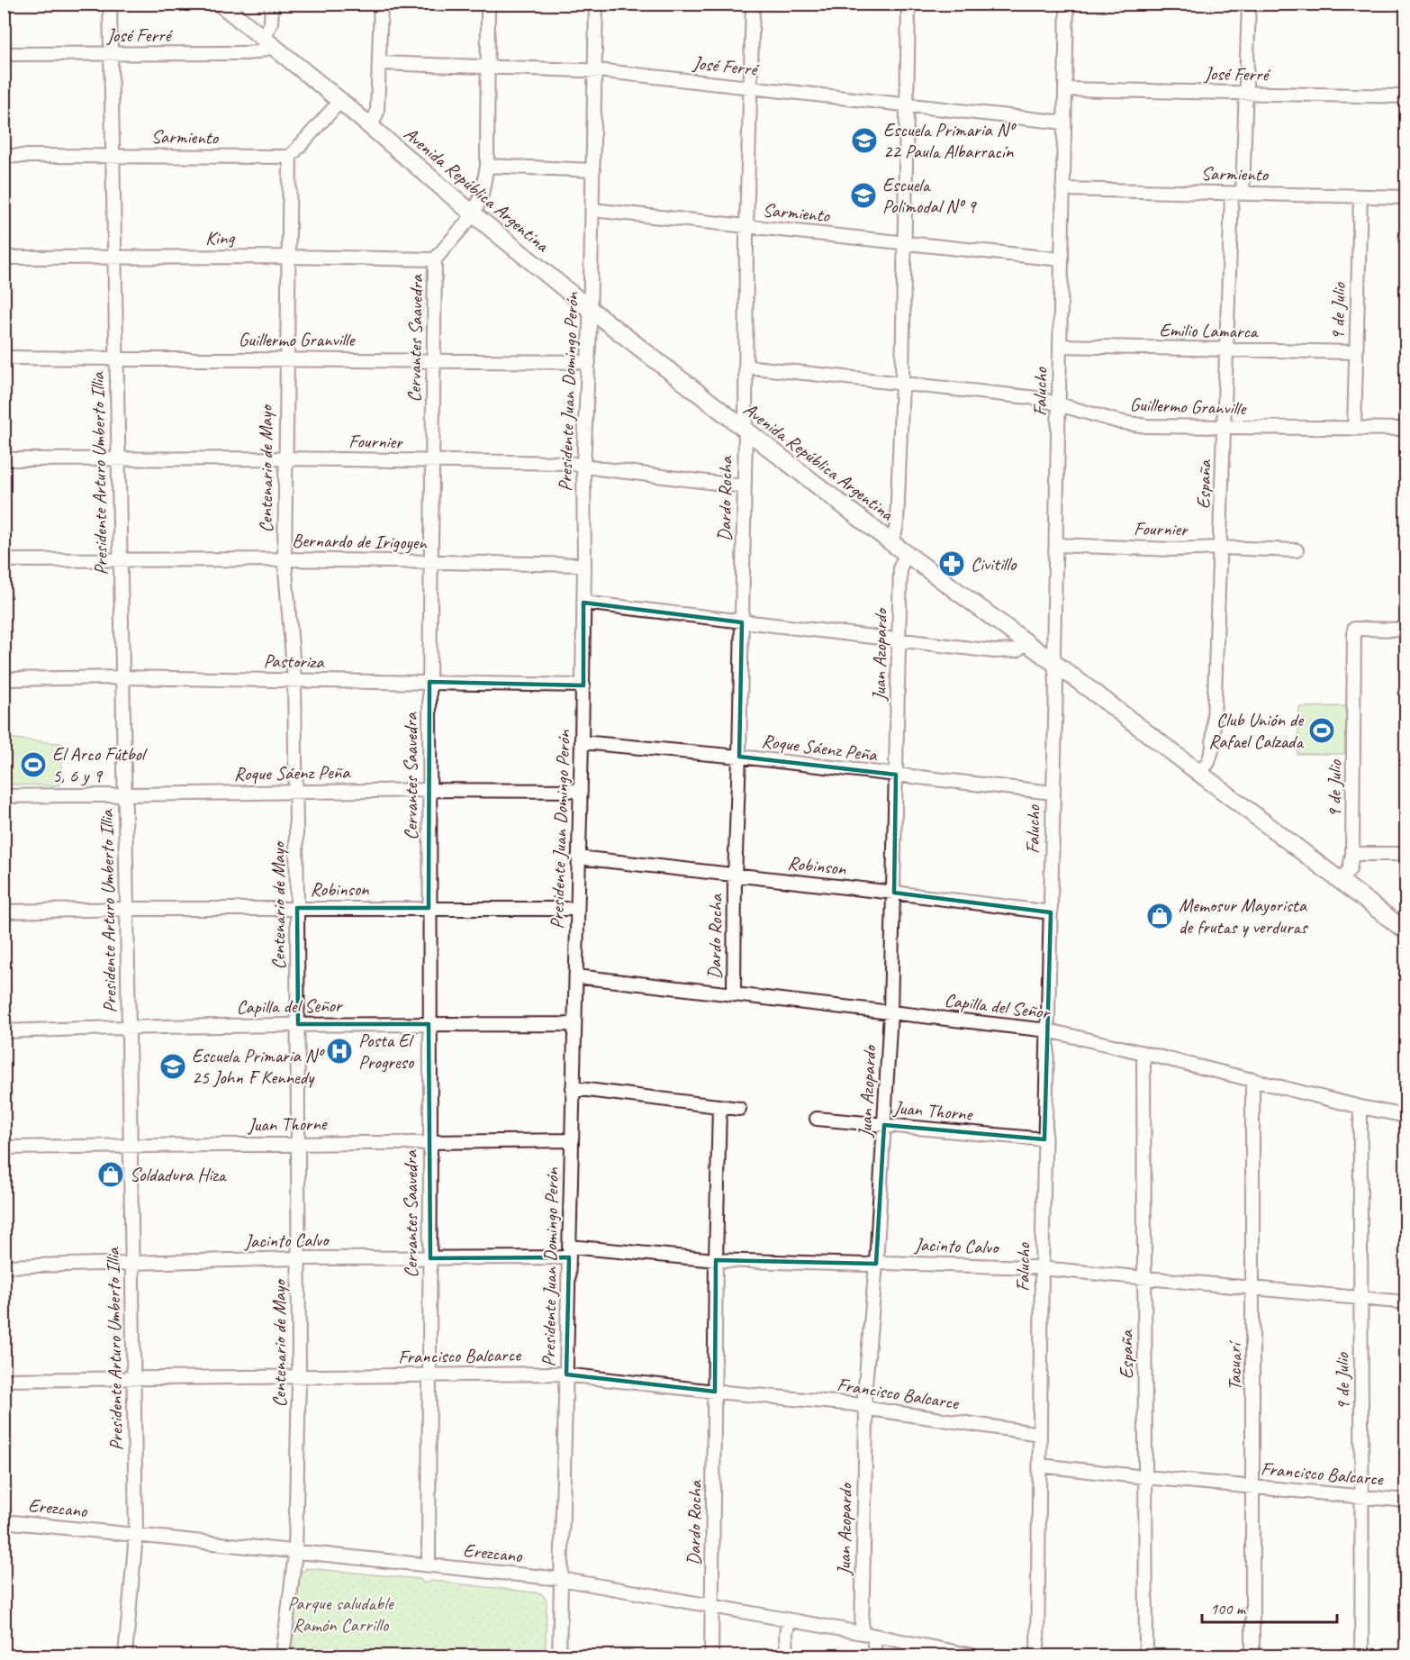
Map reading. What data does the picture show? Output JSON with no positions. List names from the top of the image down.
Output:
{
  "streets": {
    "main road": ["Avenida República Argentina"],
    "street": [
      "José Ferré",
      "Sarmiento",
      "King",
      "9 de Julio",
      "Emilio Lamarca",
      "Cervantes Saavedra",
      "Guillermo Granville",
      "Presidente Juan Domingo Perón",
      "Falucho",
      "Fournier",
      "Centenario de Mayo",
      "Presidente Arturo Umberto Illia",
      "España",
      "Dardo Rocha",
      "Bernardo de Irigoyen",
      "Juan Azopardo",
      "Pastoriza",
      "Roque Sáenz Peña",
      "Robinson",
      "Capilla del Señor",
      "Juan Thorne",
      "Jacinto Calvo",
      "Francisco Balcarce",
      "Tacuarí",
      "Erezcano"
    ]
  },
  "crossings": [
    ["José Ferré", "Avenida República Argentina"],
    ["José Ferré", "Cervantes Saavedra"],
    ["José Ferré", "Presidente Juan Domingo Perón"],
    ["José Ferré", "Falucho"],
    ["José Ferré", "Presidente Arturo Umberto Illia"],
    ["José Ferré", "España"],
    ["José Ferré", "Dardo Rocha"],
    ["Sarmiento", "9 de Julio"],
    ["Sarmiento", "Presidente Juan Domingo Perón"],
    ["Sarmiento", "Falucho"],
    ["Sarmiento", "Centenario de Mayo"],
    ["Sarmiento", "Presidente Arturo Umberto Illia"],
    ["Sarmiento", "España"],
    ["Sarmiento", "Dardo Rocha"],
    ["Avenida República Argentina", "9 de Julio"],
    ["Avenida República Argentina", "Cervantes Saavedra"],
    ["Avenida República Argentina", "Presidente Juan Domingo Perón"],
    ["Avenida República Argentina", "Falucho"],
    ["Avenida República Argentina", "España"],
    ["Avenida República Argentina", "Dardo Rocha"],
    ["Avenida República Argentina", "Juan Azopardo"],
    ["King", "Cervantes Saavedra"],
    ["King", "Centenario de Mayo"],
    ["King", "Presidente Arturo Umberto Illia"],
    ["9 de Julio", "Emilio Lamarca"],
    ["9 de Julio", "Guillermo Granville"],
    ["9 de Julio", "Capilla del Señor"],
    ["9 de Julio", "Jacinto Calvo"],
    ["9 de Julio", "Francisco Balcarce"],
    ["Emilio Lamarca", "Falucho"],
    ["Emilio Lamarca", "España"],
    ["Cervantes Saavedra", "Guillermo Granville"],
    ["Cervantes Saavedra", "Fournier"],
    ["Cervantes Saavedra", "Bernardo de Irigoyen"],
    ["Cervantes Saavedra", "Pastoriza"],
    ["Cervantes Saavedra", "Roque Sáenz Peña"],
    ["Cervantes Saavedra", "Robinson"],
    ["Cervantes Saavedra", "Capilla del Señor"],
    ["Cervantes Saavedra", "Juan Thorne"],
    ["Cervantes Saavedra", "Jacinto Calvo"],
    ["Cervantes Saavedra", "Francisco Balcarce"],
    ["Cervantes Saavedra", "Erezcano"],
    ["Guillermo Granville", "Presidente Juan Domingo Perón"],
    ["Guillermo Granville", "Falucho"],
    ["Guillermo Granville", "Centenario de Mayo"],
    ["Guillermo Granville", "Presidente Arturo Umberto Illia"],
    ["Guillermo Granville", "España"],
    ["Guillermo Granville", "Dardo Rocha"],
    ["Presidente Juan Domingo Perón", "Fournier"],
    ["Presidente Juan Domingo Perón", "Bernardo de Irigoyen"],
    ["Presidente Juan Domingo Perón", "Pastoriza"],
    ["Presidente Juan Domingo Perón", "Roque Sáenz Peña"],
    ["Presidente Juan Domingo Perón", "Robinson"],
    ["Presidente Juan Domingo Perón", "Capilla del Señor"],
    ["Presidente Juan Domingo Perón", "Juan Thorne"],
    ["Presidente Juan Domingo Perón", "Jacinto Calvo"],
    ["Presidente Juan Domingo Perón", "Francisco Balcarce"],
    ["Presidente Juan Domingo Perón", "Erezcano"],
    ["Falucho", "Fournier"],
    ["Falucho", "Roque Sáenz Peña"],
    ["Falucho", "Robinson"],
    ["Falucho", "Capilla del Señor"],
    ["Falucho", "Juan Thorne"],
    ["Falucho", "Jacinto Calvo"],
    ["Falucho", "Francisco Balcarce"],
    ["Fournier", "Centenario de Mayo"],
    ["Fournier", "Presidente Arturo Umberto Illia"],
    ["Fournier", "España"],
    ["Fournier", "Dardo Rocha"],
    ["Centenario de Mayo", "Bernardo de Irigoyen"],
    ["Centenario de Mayo", "Pastoriza"],
    ["Centenario de Mayo", "Roque Sáenz Peña"],
    ["Centenario de Mayo", "Robinson"],
    ["Centenario de Mayo", "Capilla del Señor"],
    ["Centenario de Mayo", "Juan Thorne"],
    ["Centenario de Mayo", "Jacinto Calvo"],
    ["Centenario de Mayo", "Francisco Balcarce"],
    ["Centenario de Mayo", "Erezcano"],
    ["Presidente Arturo Umberto Illia", "Bernardo de Irigoyen"],
    ["Presidente Arturo Umberto Illia", "Pastoriza"],
    ["Presidente Arturo Umberto Illia", "Roque Sáenz Peña"],
    ["Presidente Arturo Umberto Illia", "Robinson"],
    ["Presidente Arturo Umberto Illia", "Capilla del Señor"],
    ["Presidente Arturo Umberto Illia", "Juan Thorne"],
    ["Presidente Arturo Umberto Illia", "Jacinto Calvo"],
    ["Presidente Arturo Umberto Illia", "Francisco Balcarce"],
    ["Presidente Arturo Umberto Illia", "Erezcano"],
    ["España", "Capilla del Señor"],
    ["España", "Jacinto Calvo"],
    ["España", "Francisco Balcarce"],
    ["Dardo Rocha", "Roque Sáenz Peña"],
    ["Dardo Rocha", "Robinson"],
    ["Dardo Rocha", "Capilla del Señor"],
    ["Dardo Rocha", "Jacinto Calvo"],
    ["Dardo Rocha", "Francisco Balcarce"],
    ["Dardo Rocha", "Erezcano"],
    ["Juan Azopardo", "Roque Sáenz Peña"],
    ["Juan Azopardo", "Robinson"],
    ["Juan Azopardo", "Capilla del Señor"],
    ["Juan Azopardo", "Juan Thorne"],
    ["Juan Azopardo", "Jacinto Calvo"],
    ["Juan Azopardo", "Francisco Balcarce"],
    ["Juan Azopardo", "Erezcano"],
    ["Capilla del Señor", "Tacuarí"],
    ["Jacinto Calvo", "Tacuarí"],
    ["Francisco Balcarce", "Tacuarí"]
  ],
  "parks": ["Parque saludable Ramón Carrillo"],
  "places": {
    "school or university": ["Escuela Primaria Nº 22 Paula Albarracín", "Escuela Polimodal Nº 9", "Escuela Primaria Nº 25 John F Kennedy"],
    "pharmacy": ["Civitillo"],
    "sports": ["Club Unión de Rafael Calzada", "El Arco Fútbol 5, 6 y 9"],
    "shop": ["Memosur Mayorista de frutas y verduras", "Soldadura Hiza"],
    "hospital": ["Posta El Progreso"]
  },
  "scale_bar": "100 m"
}
